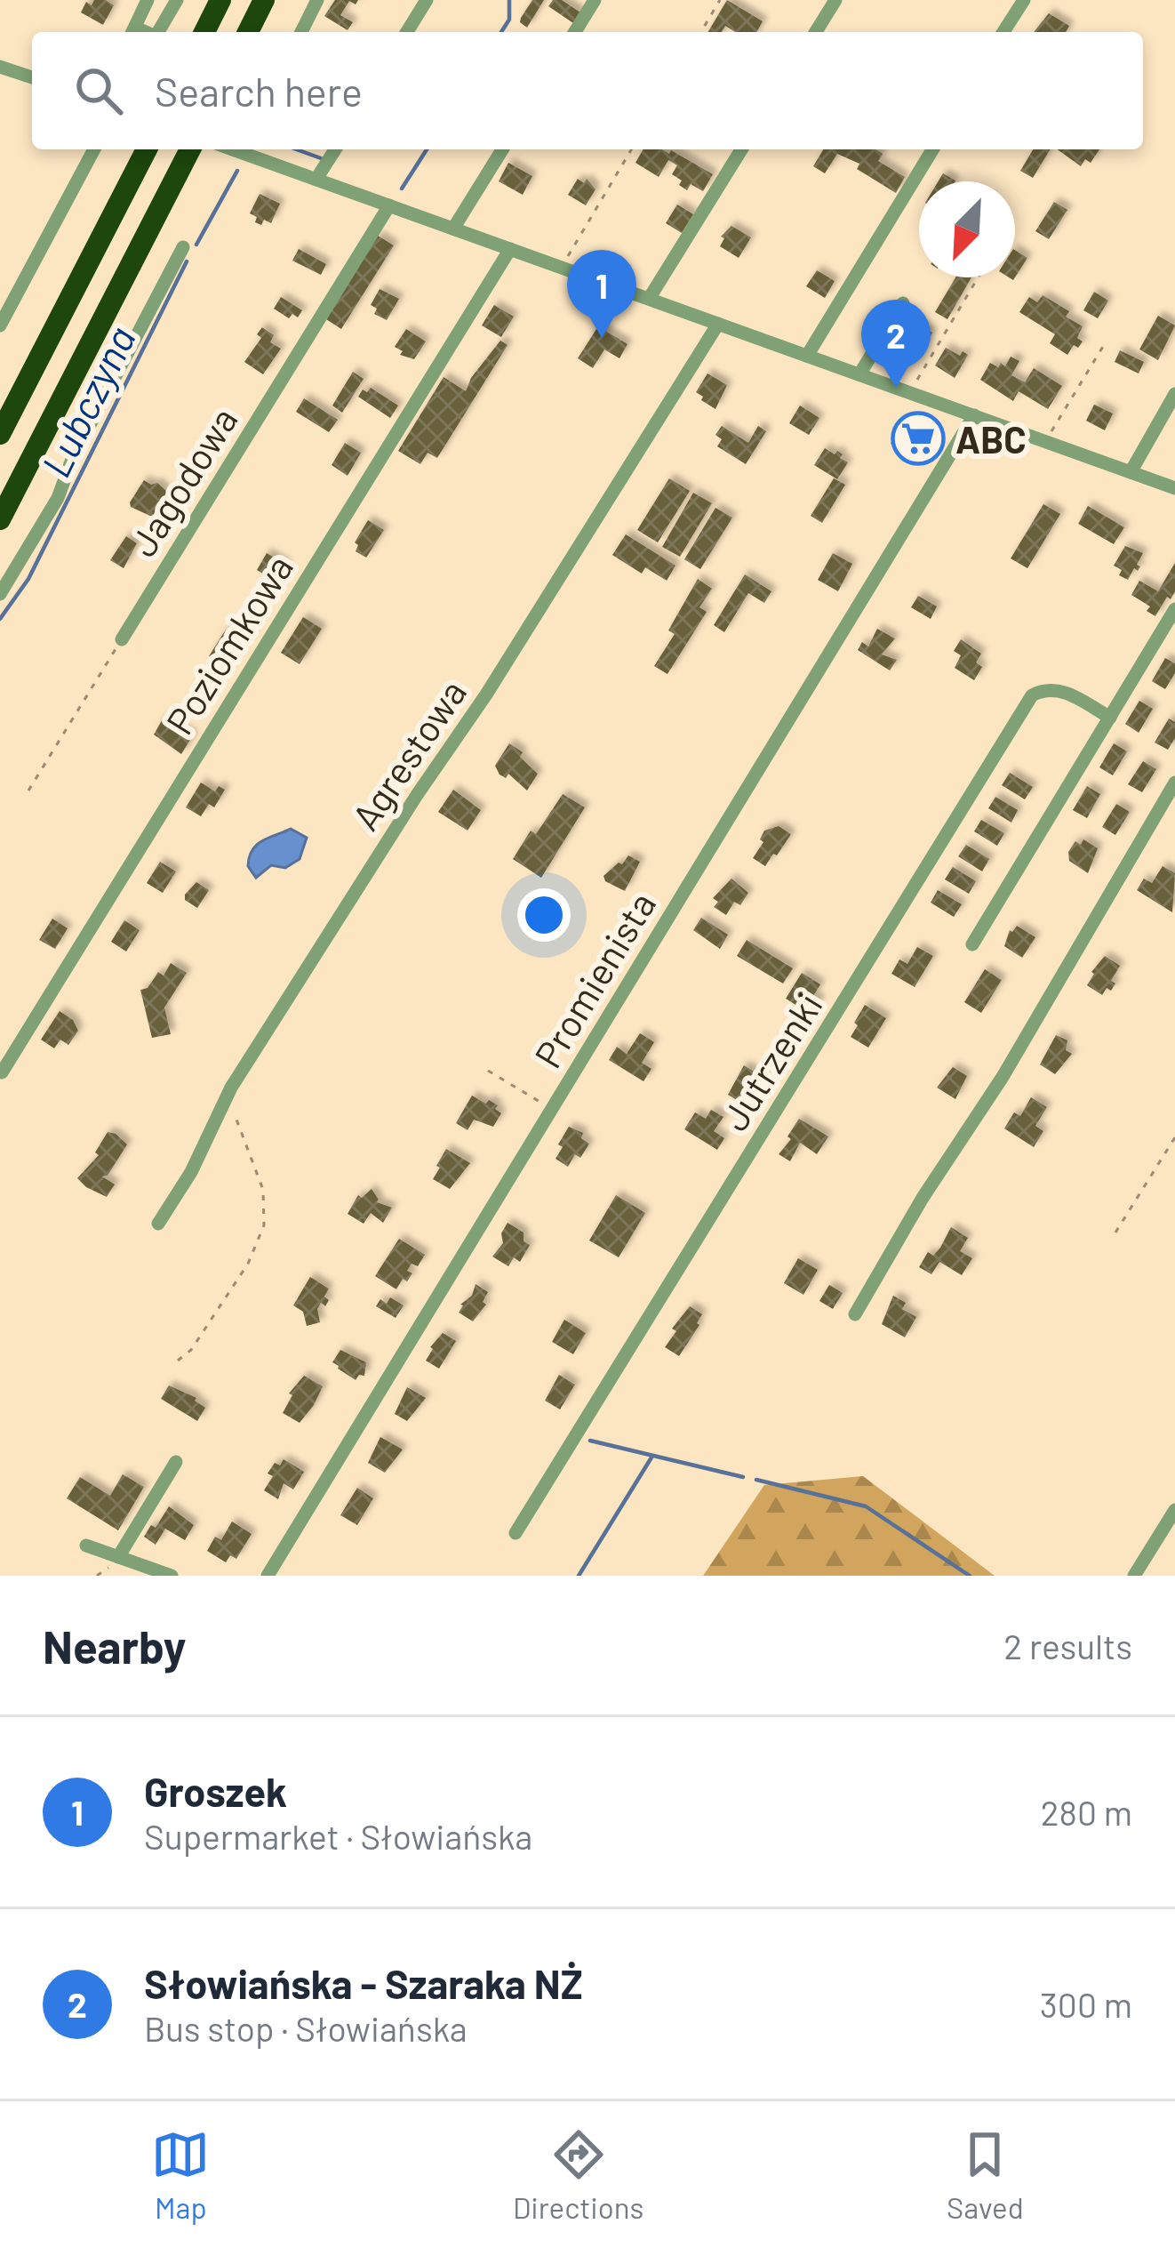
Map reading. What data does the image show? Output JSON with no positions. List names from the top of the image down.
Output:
{
  "streets": {
    "street": [
      "Jagodowa",
      "Poziomkowa",
      "Agrestowa",
      "Promienista",
      "Jutrzenki"
    ]
  },
  "water": ["Lubczyna"],
  "places": {
    "supermarket": ["ABC"]
  },
  "north": "bottom left",
  "page": {
    "search": "Search here",
    "pins": ["1", "2"],
    "heading": ["Nearby", "2 results"],
    "list": [
      {
        "mark": "1",
        "name": "Groszek",
        "note": "Supermarket · Słowiańska",
        "value": "280 m"
      },
      {
        "mark": "2",
        "name": "Słowiańska - Szaraka NŻ",
        "note": "Bus stop · Słowiańska",
        "value": "300 m"
      }
    ],
    "nav": ["Map", "Directions", "Saved"]
  }
}
